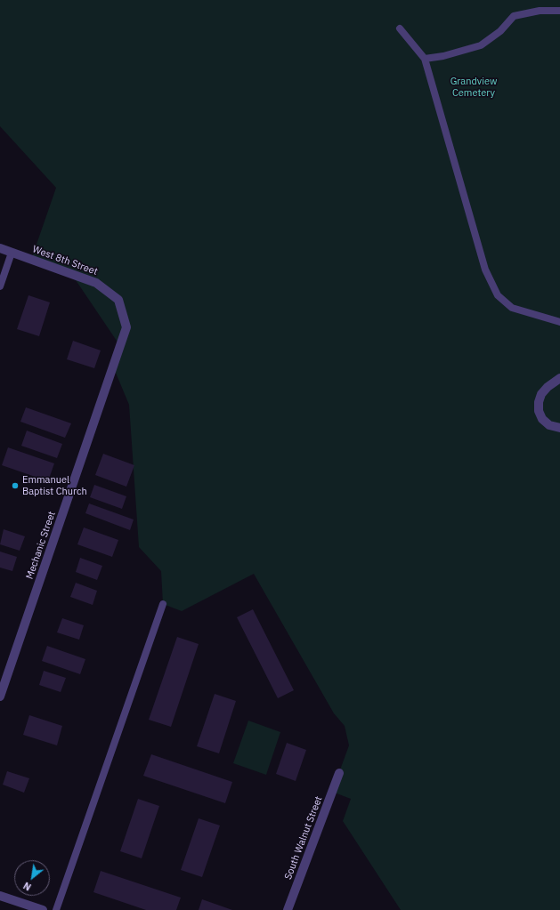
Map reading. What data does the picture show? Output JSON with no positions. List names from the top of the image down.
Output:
{
  "streets": {
    "street": ["West 8th Street", "Mechanic Street", "South Walnut Street"]
  },
  "crossings": [
    ["West 8th Street", "Mechanic Street"]
  ],
  "parks": ["Grandview Cemetery"],
  "places": ["Emmanuel Baptist Church"],
  "north": "bottom left"
}
